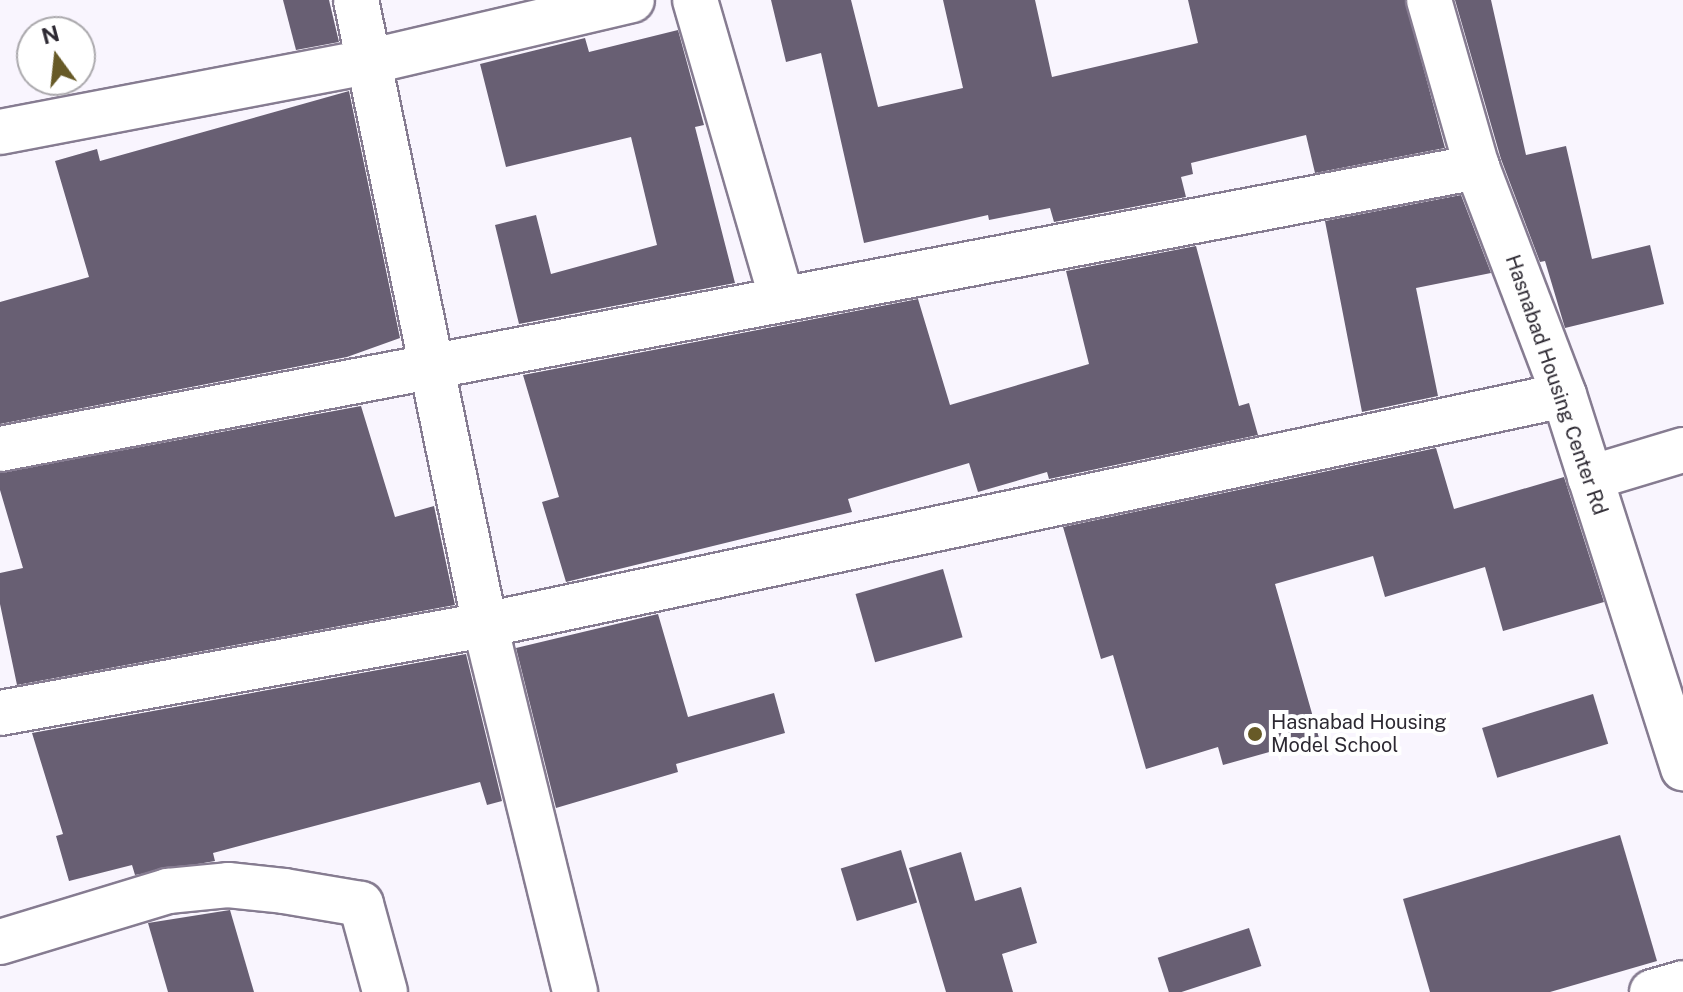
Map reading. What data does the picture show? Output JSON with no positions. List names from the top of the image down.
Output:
{
  "streets": {
    "street": ["Hasnabad Housing Center Rd"]
  },
  "places": ["Hasnabad Housing Model School"],
  "north": "top"
}
